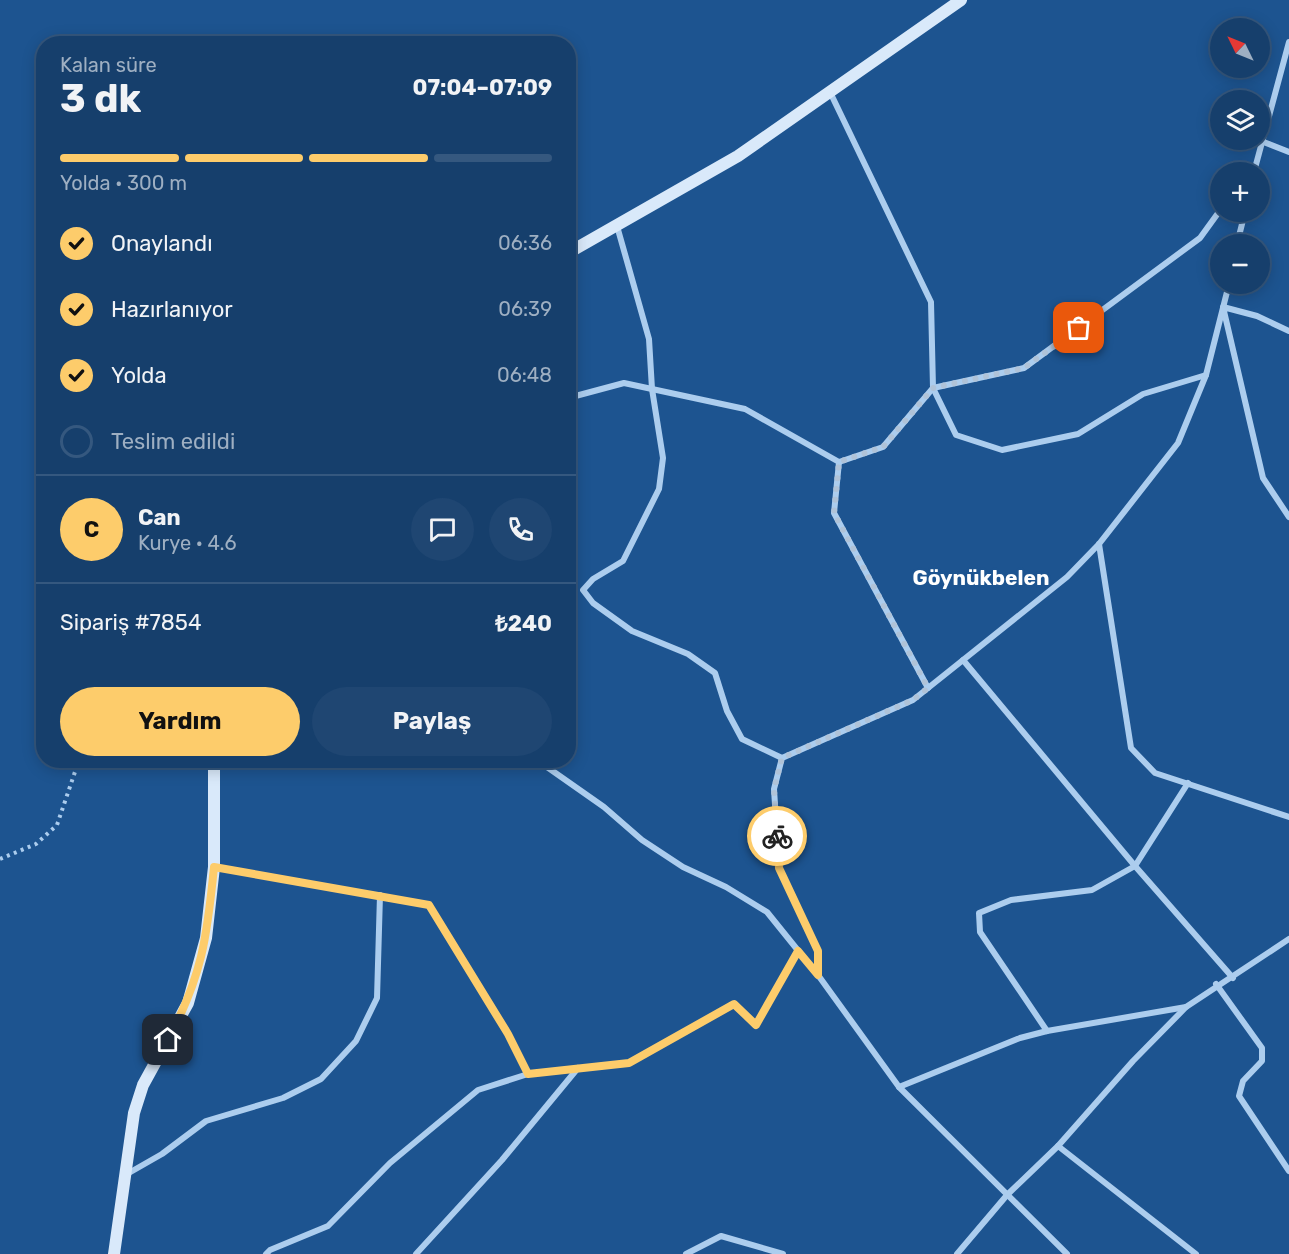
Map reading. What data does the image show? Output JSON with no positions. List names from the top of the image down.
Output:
{
  "districts": ["Göynükbelen"],
  "north": "top left",
  "page": {
    "map_buttons": ["+", "−"],
    "heading": ["3 dk", "Kalan süre", "07:04–07:09"],
    "panel": [
      "Can",
      "Kurye · 4.6",
      "Sipariş #7854",
      "₺240"
    ],
    "bar": "Yolda · 300 m",
    "list": [
      ["Onaylandı", "06:36"],
      ["Hazırlanıyor", "06:39"],
      ["Yolda", "06:48"],
      "Teslim edildi"
    ],
    "round": "C",
    "buttons": ["Yardım", "Paylaş"]
  }
}
